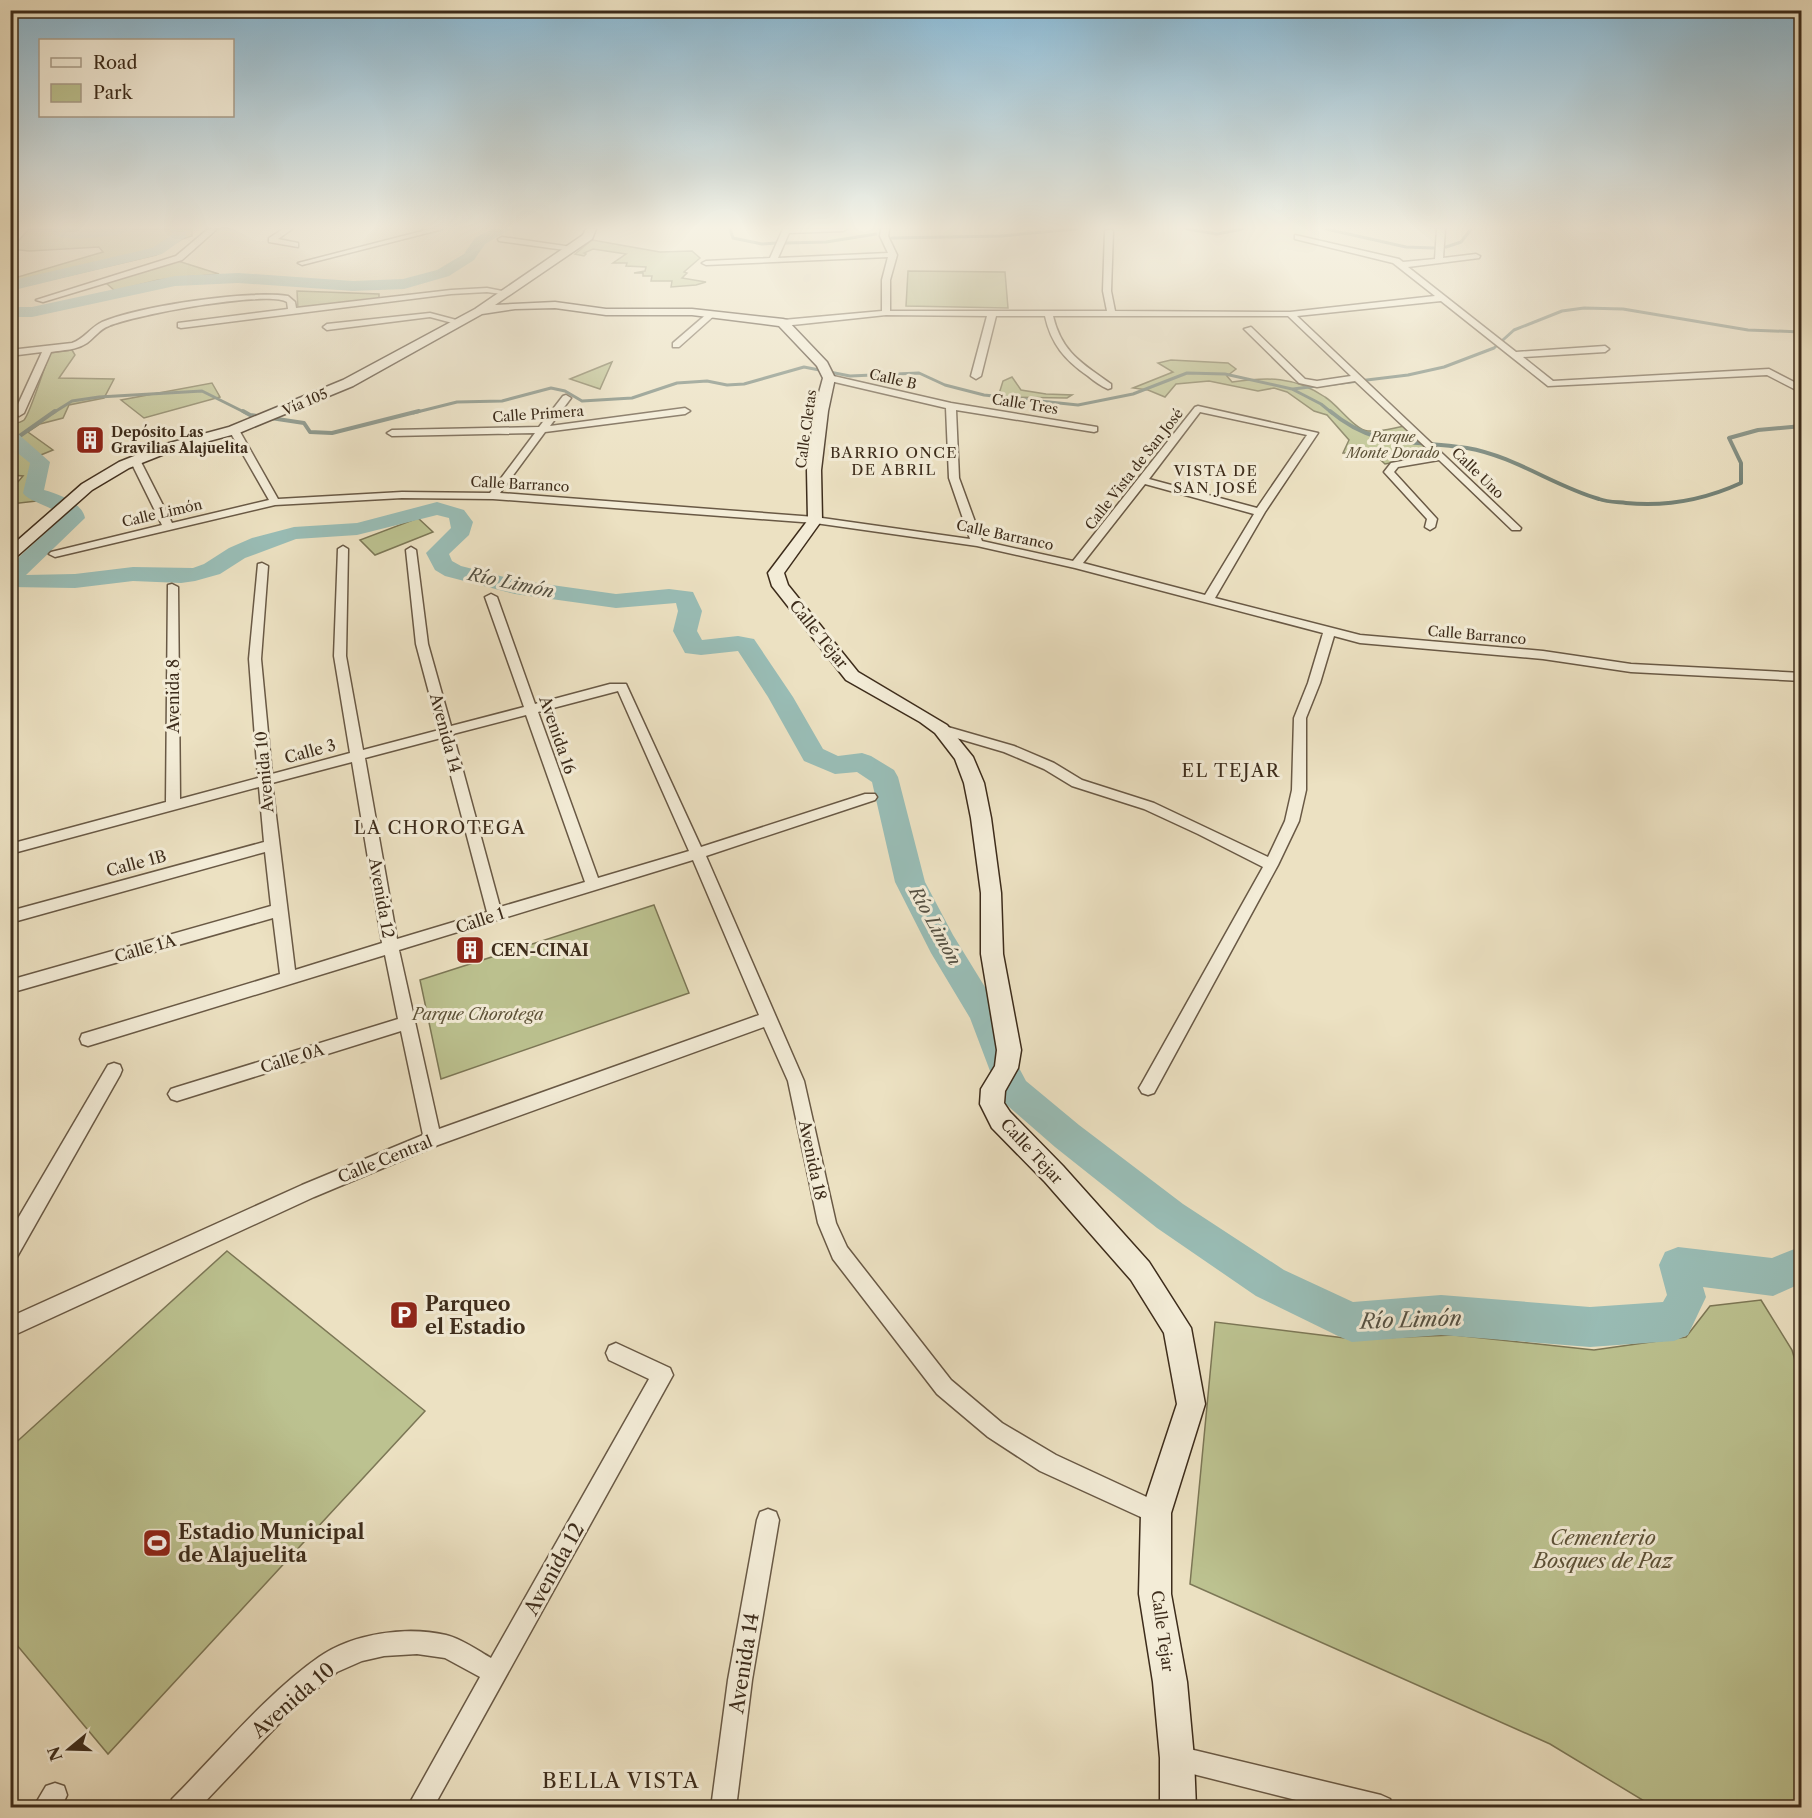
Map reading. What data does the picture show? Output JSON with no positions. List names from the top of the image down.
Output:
{
  "streets": {
    "street": [
      "Calle B",
      "Vía 105",
      "Calle Tres",
      "Calle Primera",
      "Calle Cletas",
      "Calle Vista de San José",
      "Calle Uno",
      "Calle Barranco",
      "Calle Limón",
      "Calle Tejar",
      "Avenida 8",
      "Avenida 14",
      "Avenida 16",
      "Calle 3",
      "Avenida 10",
      "Calle 1B",
      "Avenida 12",
      "Calle 1",
      "Calle 1A",
      "Calle 0A",
      "Calle Central",
      "Avenida 18"
    ]
  },
  "crossings": [
    ["Calle B", "Calle Tres"],
    ["Calle B", "Calle Cletas"],
    ["Calle Cletas", "Calle Barranco"],
    ["Calle Cletas", "Calle Tejar"],
    ["Calle Vista de San José", "Calle Barranco"],
    ["Calle Barranco", "Calle Limón"],
    ["Calle Barranco", "Calle Tejar"],
    ["Calle Tejar", "Avenida 18"],
    ["Avenida 8", "Calle 3"],
    ["Avenida 14", "Calle 3"],
    ["Avenida 14", "Calle 1"],
    ["Avenida 16", "Calle 3"],
    ["Avenida 16", "Calle 1"],
    ["Calle 3", "Avenida 10"],
    ["Calle 3", "Avenida 12"],
    ["Calle 3", "Avenida 18"],
    ["Avenida 10", "Calle 1B"],
    ["Avenida 10", "Avenida 12"],
    ["Avenida 10", "Calle 1"],
    ["Avenida 10", "Calle 1A"],
    ["Avenida 12", "Calle 1"],
    ["Avenida 12", "Calle 0A"],
    ["Avenida 12", "Calle Central"],
    ["Calle 1", "Avenida 18"],
    ["Calle Central", "Avenida 18"]
  ],
  "districts": [
    "BARRIO ONCE DE ABRIL",
    "VISTA DE SAN JOSÉ",
    "EL TEJAR",
    "LA CHOROTEGA",
    "BELLA VISTA"
  ],
  "water": ["Río Limón"],
  "parks": ["Parque Monte Dorado", "Parque Chorotega", "Cementerio Bosques de Paz"],
  "places": {
    "building": ["Depósito Las Gravilias Alajuelita", "CEN-CINAI"],
    "parking": ["Parqueo el Estadio"],
    "sports": ["Estadio Municipal de Alajuelita"]
  },
  "legend": ["Road", "Park"],
  "north": "left"
}
